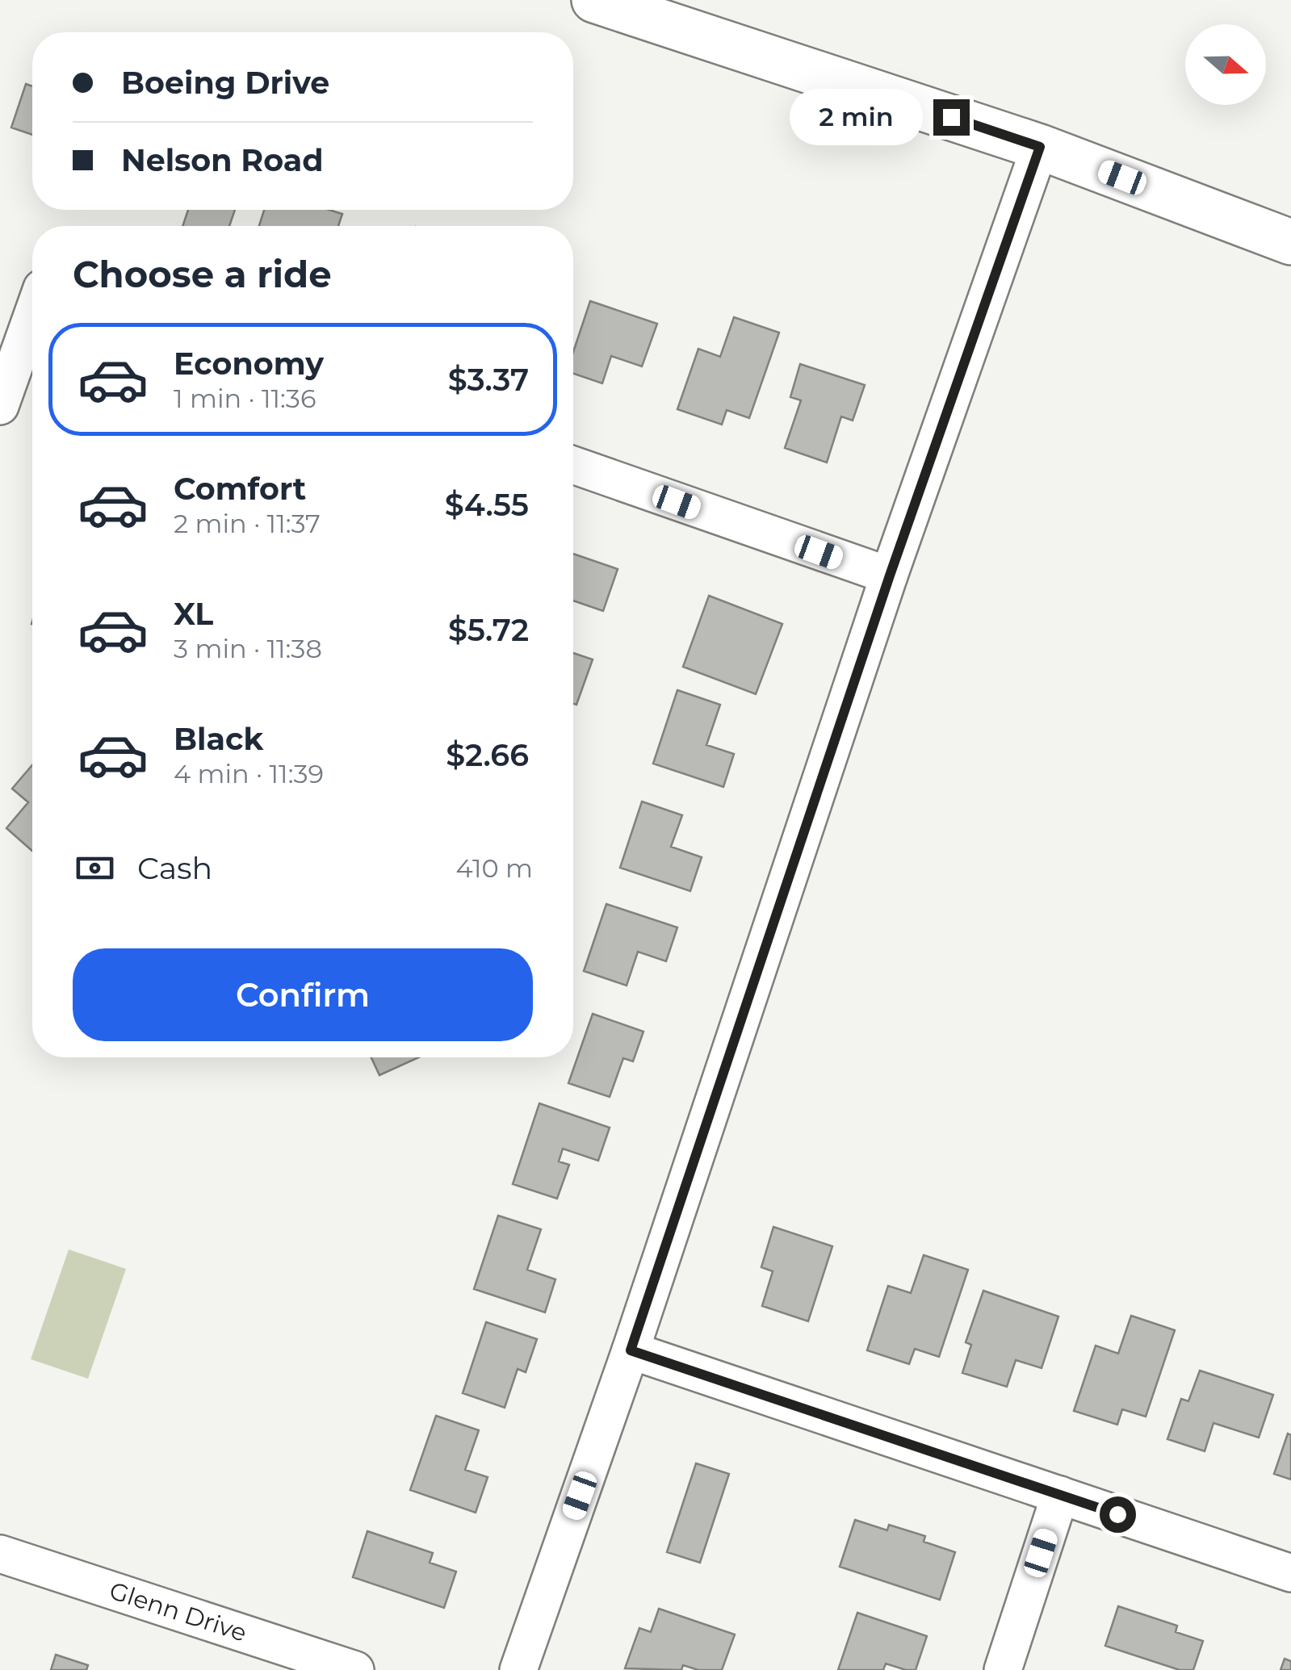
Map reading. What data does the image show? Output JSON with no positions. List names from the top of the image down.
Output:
{
  "streets": {
    "street": ["Glenn Drive"]
  },
  "north": "right",
  "page": {
    "banner": ["Boeing Drive", "Nelson Road"],
    "bubble": "2 min",
    "heading": "Choose a ride",
    "list": [
      {
        "name": "Economy",
        "note": "1 min · 11:36",
        "value": "$3.37"
      },
      {
        "name": "Comfort",
        "note": "2 min · 11:37",
        "value": "$4.55"
      },
      {
        "name": "XL",
        "note": "3 min · 11:38",
        "value": "$5.72"
      },
      {
        "name": "Black",
        "note": "4 min · 11:39",
        "value": "$2.66"
      }
    ],
    "pay": ["Cash", "410 m"],
    "buttons": "Confirm"
  }
}
